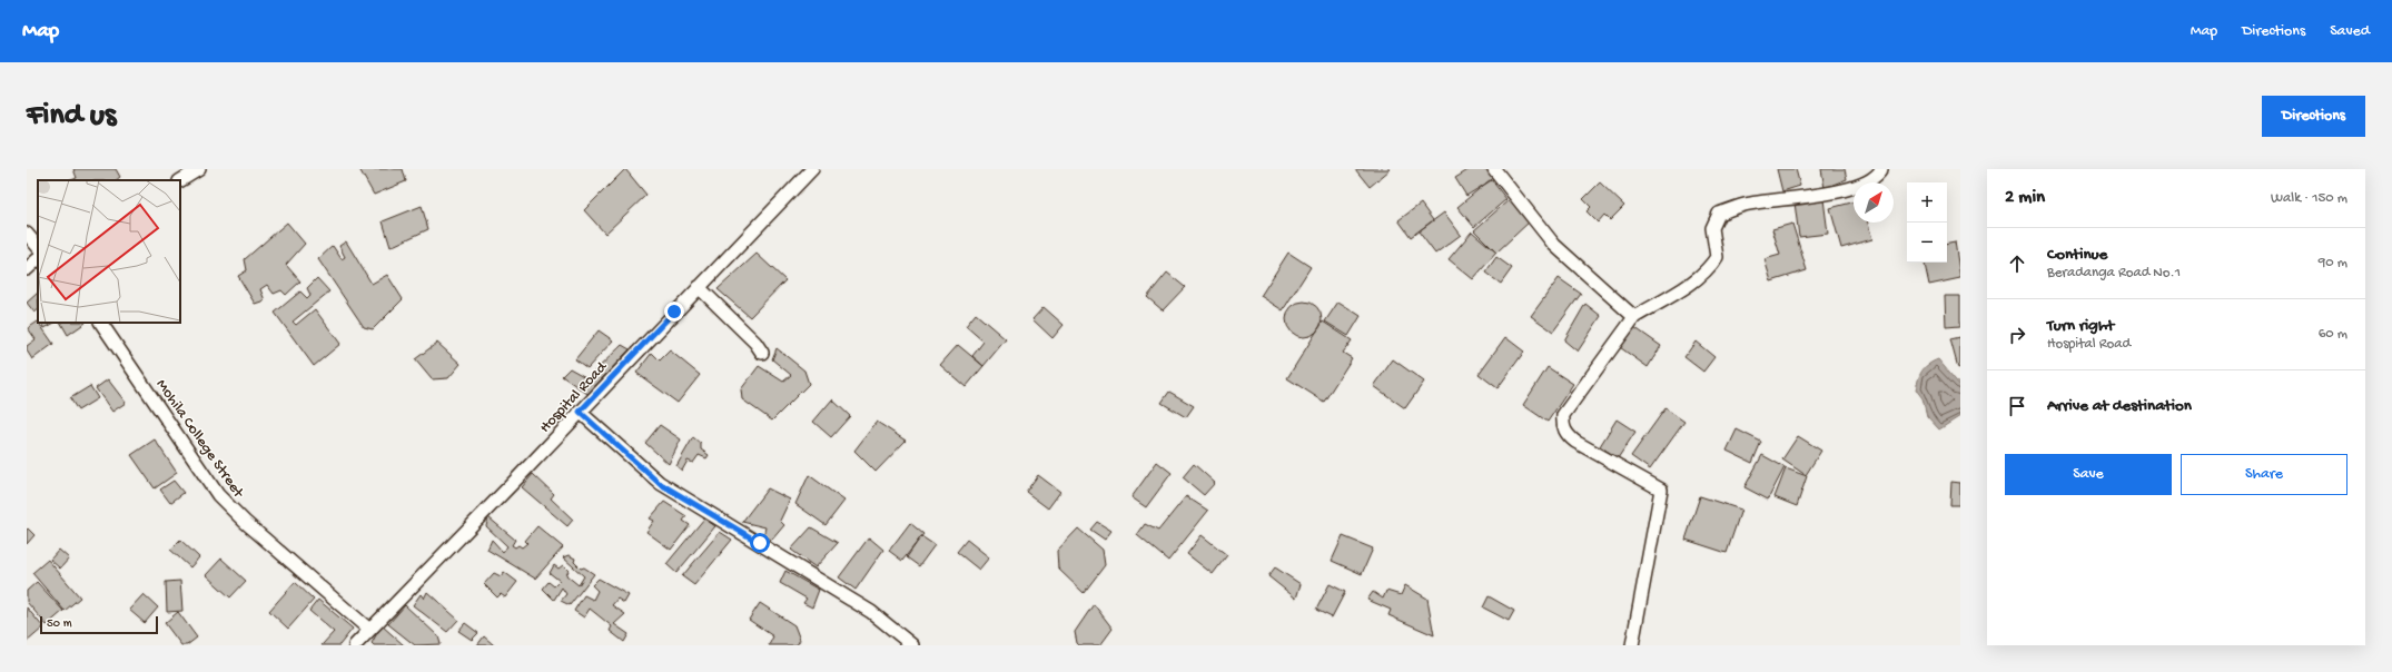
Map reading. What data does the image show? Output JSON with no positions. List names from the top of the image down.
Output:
{
  "streets": {
    "street": ["Hospital Road", "Mohila College Street"]
  },
  "crossings": [
    ["Hospital Road", "Mohila College Street"]
  ],
  "scale_bar": "50 m",
  "north": "top right",
  "page": {
    "header": "Map",
    "nav": ["Map", "Directions", "Saved"],
    "buttons": [
      "Directions",
      ["Save", "Share"]
    ],
    "title": "Find us",
    "heading": ["2 min", "Walk · 150 m"],
    "map_buttons": ["+", "−"],
    "list": [
      ["Continue", "Beradanga Road No.1", "90 m"],
      ["Turn right", "Hospital Road", "60 m"],
      "Arrive at destination"
    ],
    "scale": "50 m"
  }
}
